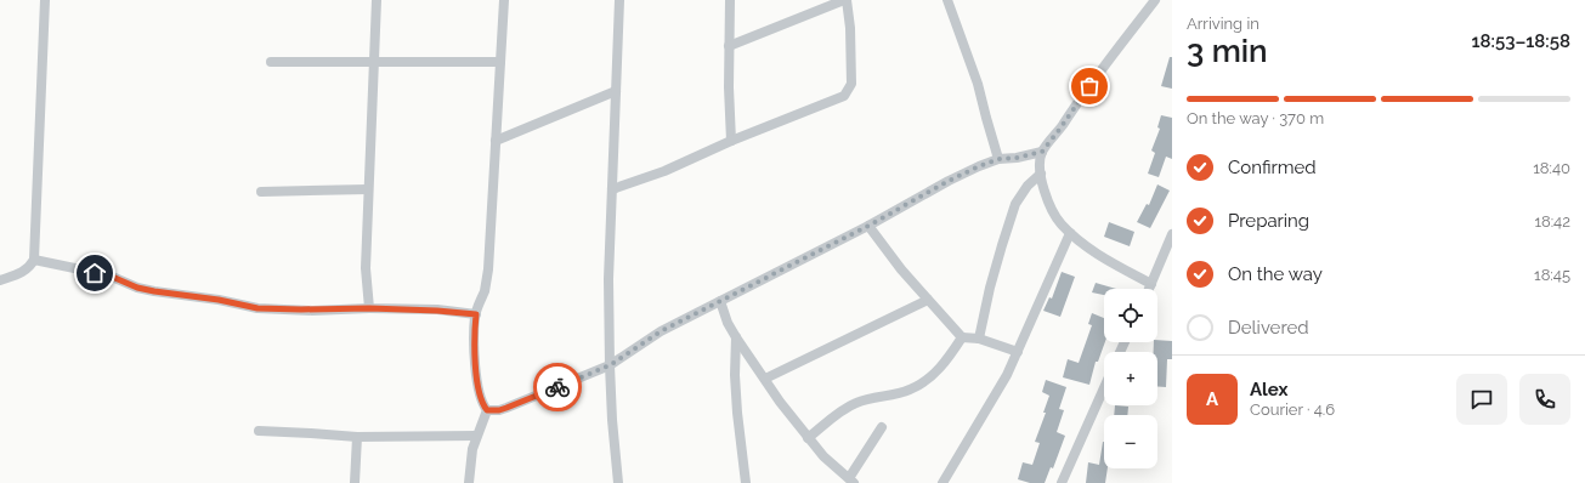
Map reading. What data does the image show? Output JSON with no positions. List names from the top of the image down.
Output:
{
  "page": {
    "heading": ["3 min", "Arriving in", "18:53–18:58"],
    "panel": ["Alex", "Courier · 4.6"],
    "bar": "On the way · 370 m",
    "list": [
      ["Confirmed", "18:40"],
      ["Preparing", "18:42"],
      ["On the way", "18:45"],
      "Delivered"
    ],
    "map_buttons": ["+", "−"],
    "round": "A"
  }
}
